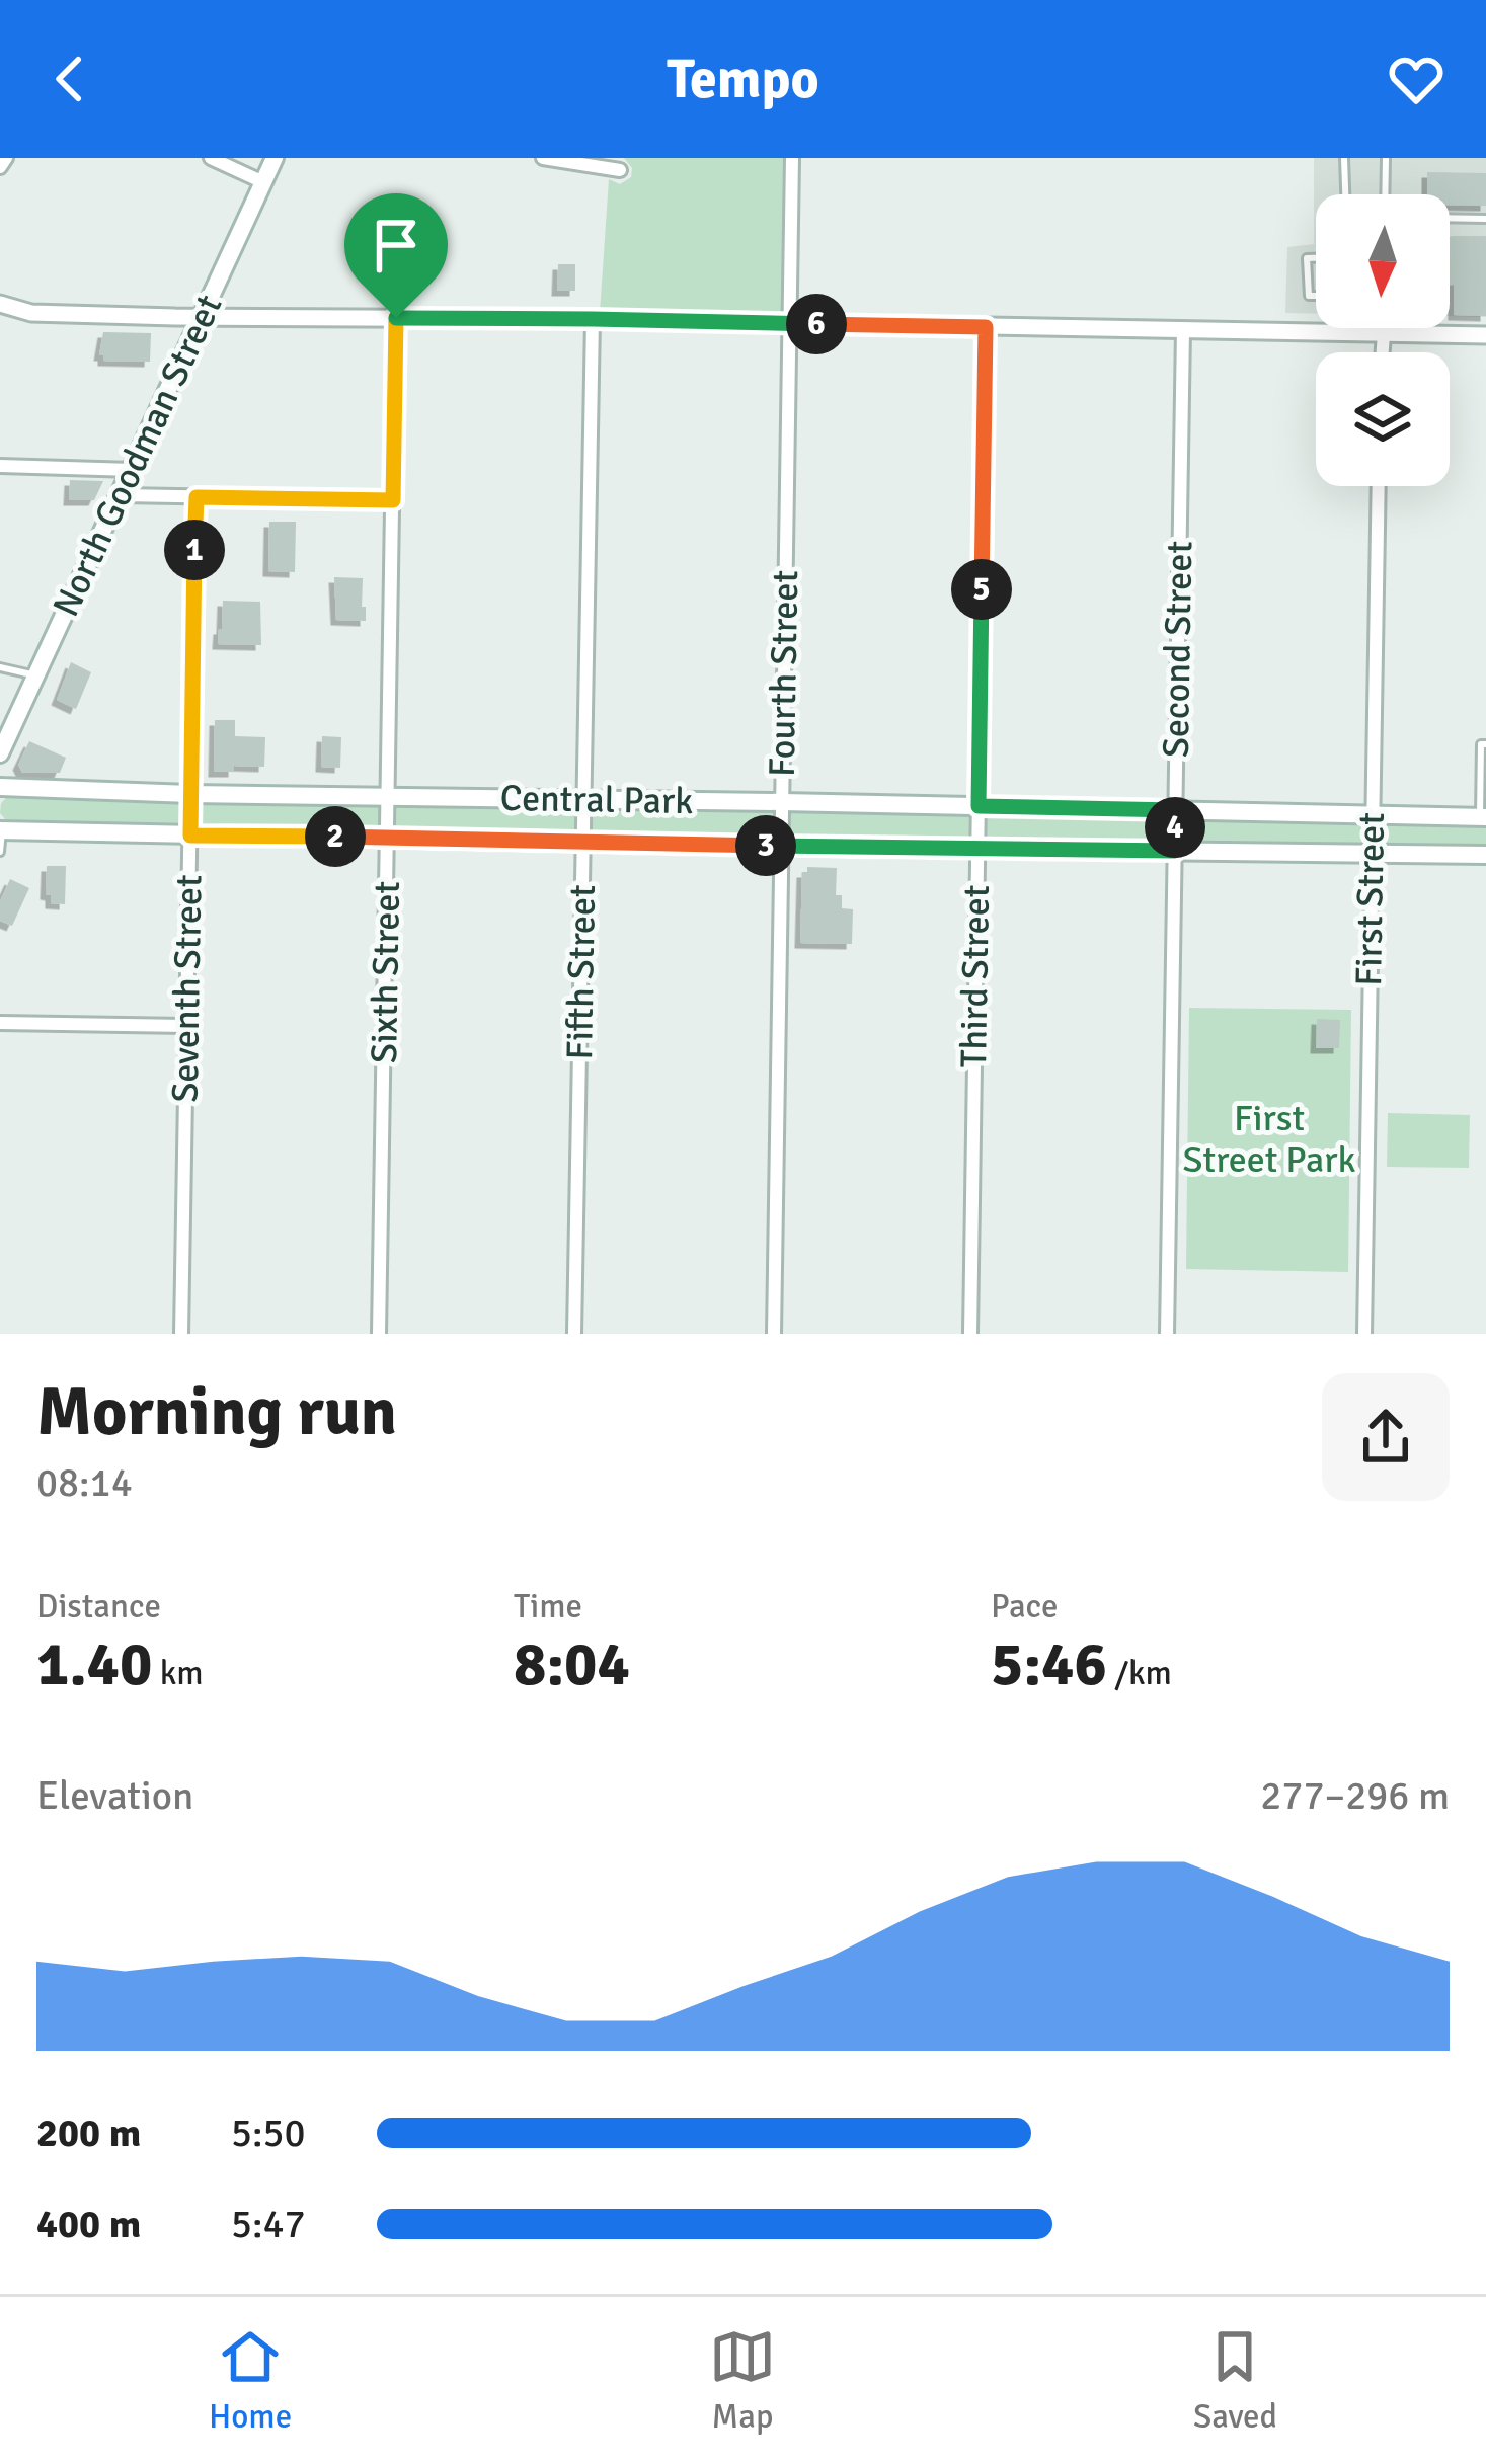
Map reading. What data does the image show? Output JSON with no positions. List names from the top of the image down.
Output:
{
  "streets": {
    "main road": ["North Goodman Street", "Central Park"],
    "street": [
      "Second Street",
      "Fourth Street",
      "First Street",
      "Sixth Street",
      "Fifth Street",
      "Third Street",
      "Seventh Street"
    ]
  },
  "crossings": [
    ["Second Street", "Central Park"],
    ["Fourth Street", "Central Park"],
    ["Central Park", "First Street"],
    ["Central Park", "Sixth Street"],
    ["Central Park", "Fifth Street"],
    ["Central Park", "Third Street"],
    ["Central Park", "Seventh Street"]
  ],
  "parks": ["First Street Park"],
  "north": "bottom",
  "page": {
    "header": "Tempo",
    "pins": [
      "6",
      "1",
      "5",
      "4",
      "2",
      "3"
    ],
    "heading": ["Morning run", "08:14"],
    "stats": [
      ["Distance", "1.40 km"],
      ["Time", "8:04"],
      ["Pace", "5:46 /km"]
    ],
    "chart": ["Elevation", "277–296 m"],
    "list": [
      {
        "name": "200 m",
        "note": "5:50"
      },
      {
        "name": "400 m",
        "note": "5:47"
      }
    ],
    "tabs": ["Home", "Map", "Saved"]
  }
}
